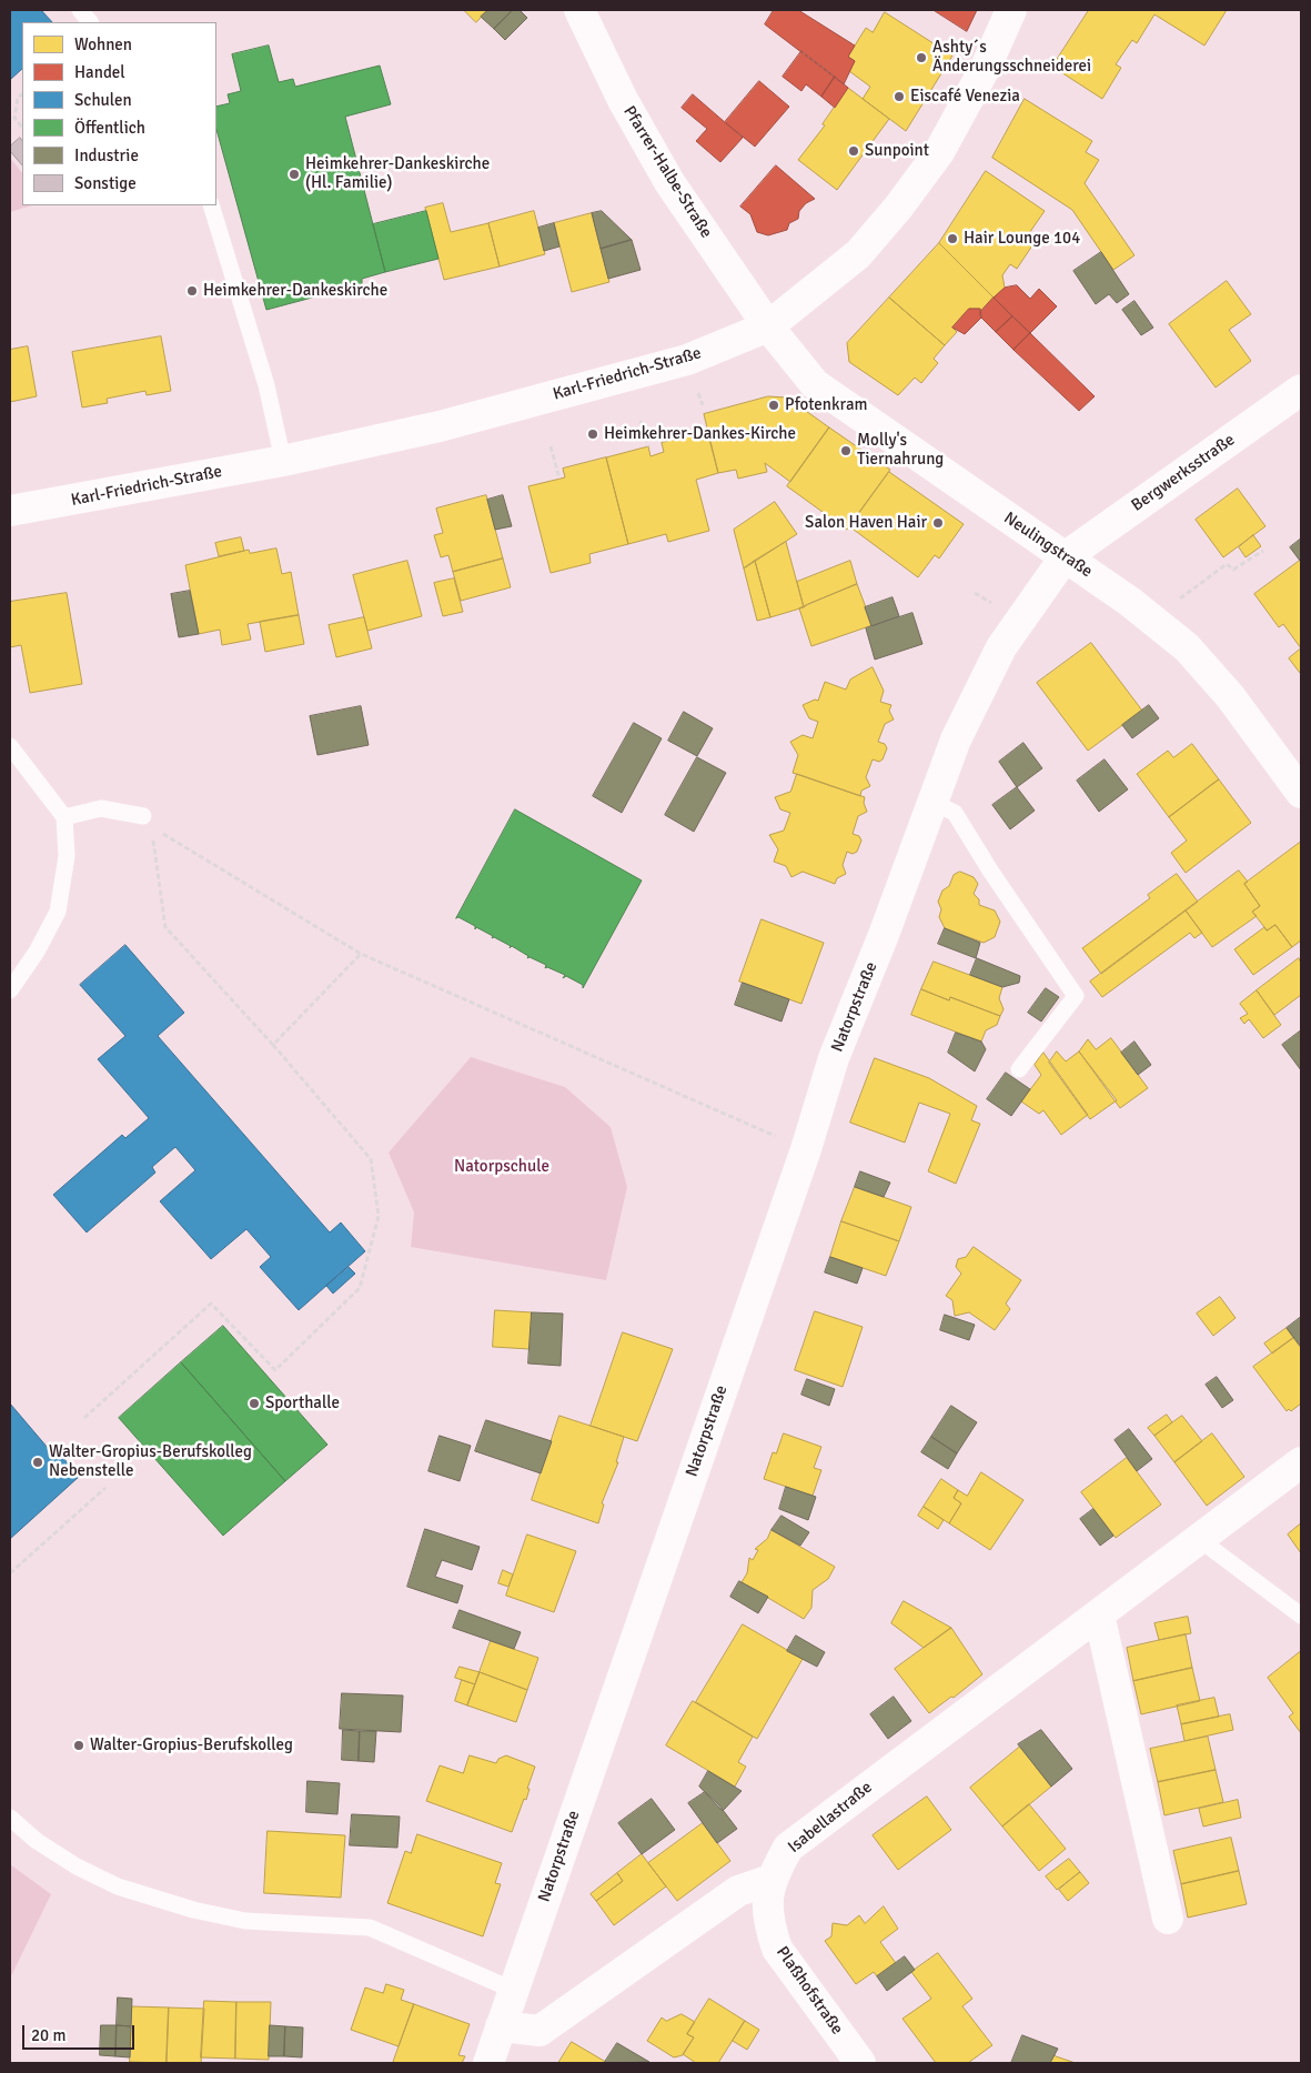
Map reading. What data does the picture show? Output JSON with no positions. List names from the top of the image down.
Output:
{
  "streets": {
    "street": [
      "Pfarrer-Halbe-Straße",
      "Karl-Friedrich-Straße",
      "Bergwerksstraße",
      "Neulingstraße",
      "Natorpstraße",
      "Isabellastraße",
      "Plaßhofstraße"
    ]
  },
  "crossings": [
    ["Pfarrer-Halbe-Straße", "Karl-Friedrich-Straße"],
    ["Pfarrer-Halbe-Straße", "Neulingstraße"],
    ["Karl-Friedrich-Straße", "Neulingstraße"],
    ["Bergwerksstraße", "Neulingstraße"],
    ["Bergwerksstraße", "Natorpstraße"],
    ["Neulingstraße", "Natorpstraße"],
    ["Isabellastraße", "Plaßhofstraße"]
  ],
  "parks": ["Natorpschule"],
  "places": [
    "Ashty´s Änderungsschneiderei",
    "Eiscafé Venezia",
    "Sunpoint",
    "Heimkehrer-Dankeskirche (Hl. Familie)",
    "Hair Lounge 104",
    "Heimkehrer-Dankeskirche",
    "Pfotenkram",
    "Heimkehrer-Dankes-Kirche",
    "Molly's Tiernahrung",
    "Salon Haven Hair",
    "Sporthalle",
    "Walter-Gropius-Berufskolleg Nebenstelle",
    "Walter-Gropius-Berufskolleg"
  ],
  "legend": [
    "Wohnen",
    "Handel",
    "Schulen",
    "Öffentlich",
    "Industrie",
    "Sonstige"
  ],
  "scale_bar": "20 m"
}
